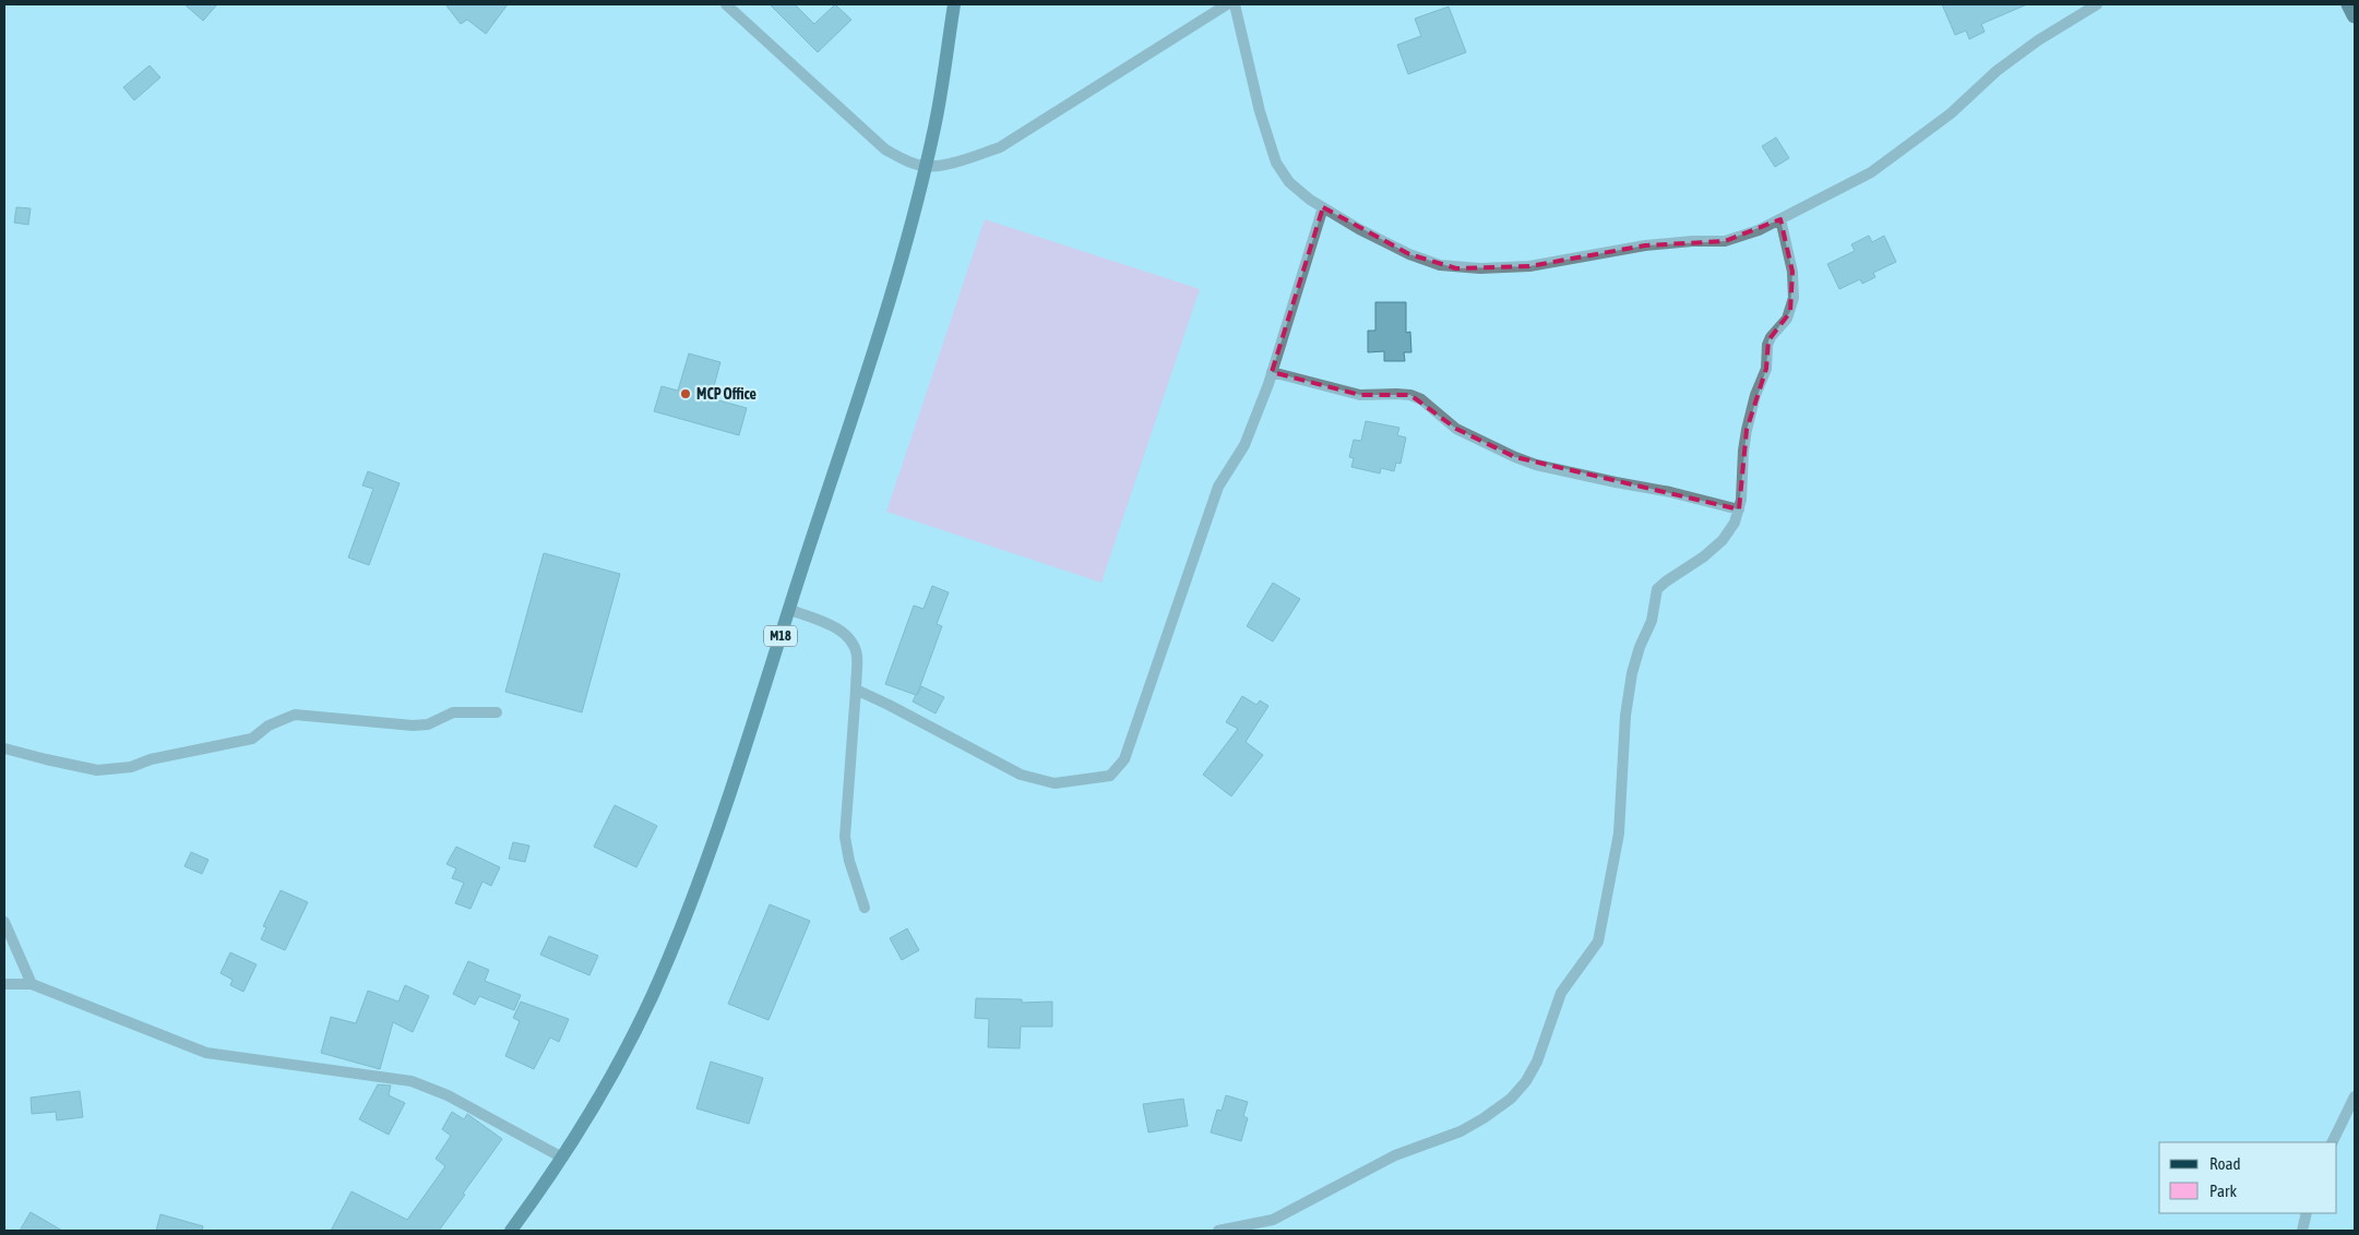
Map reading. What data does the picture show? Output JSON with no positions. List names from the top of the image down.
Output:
{
  "streets": {
    "main road": ["M18"]
  },
  "places": ["MCP Office"],
  "legend": ["Road", "Park"]
}
